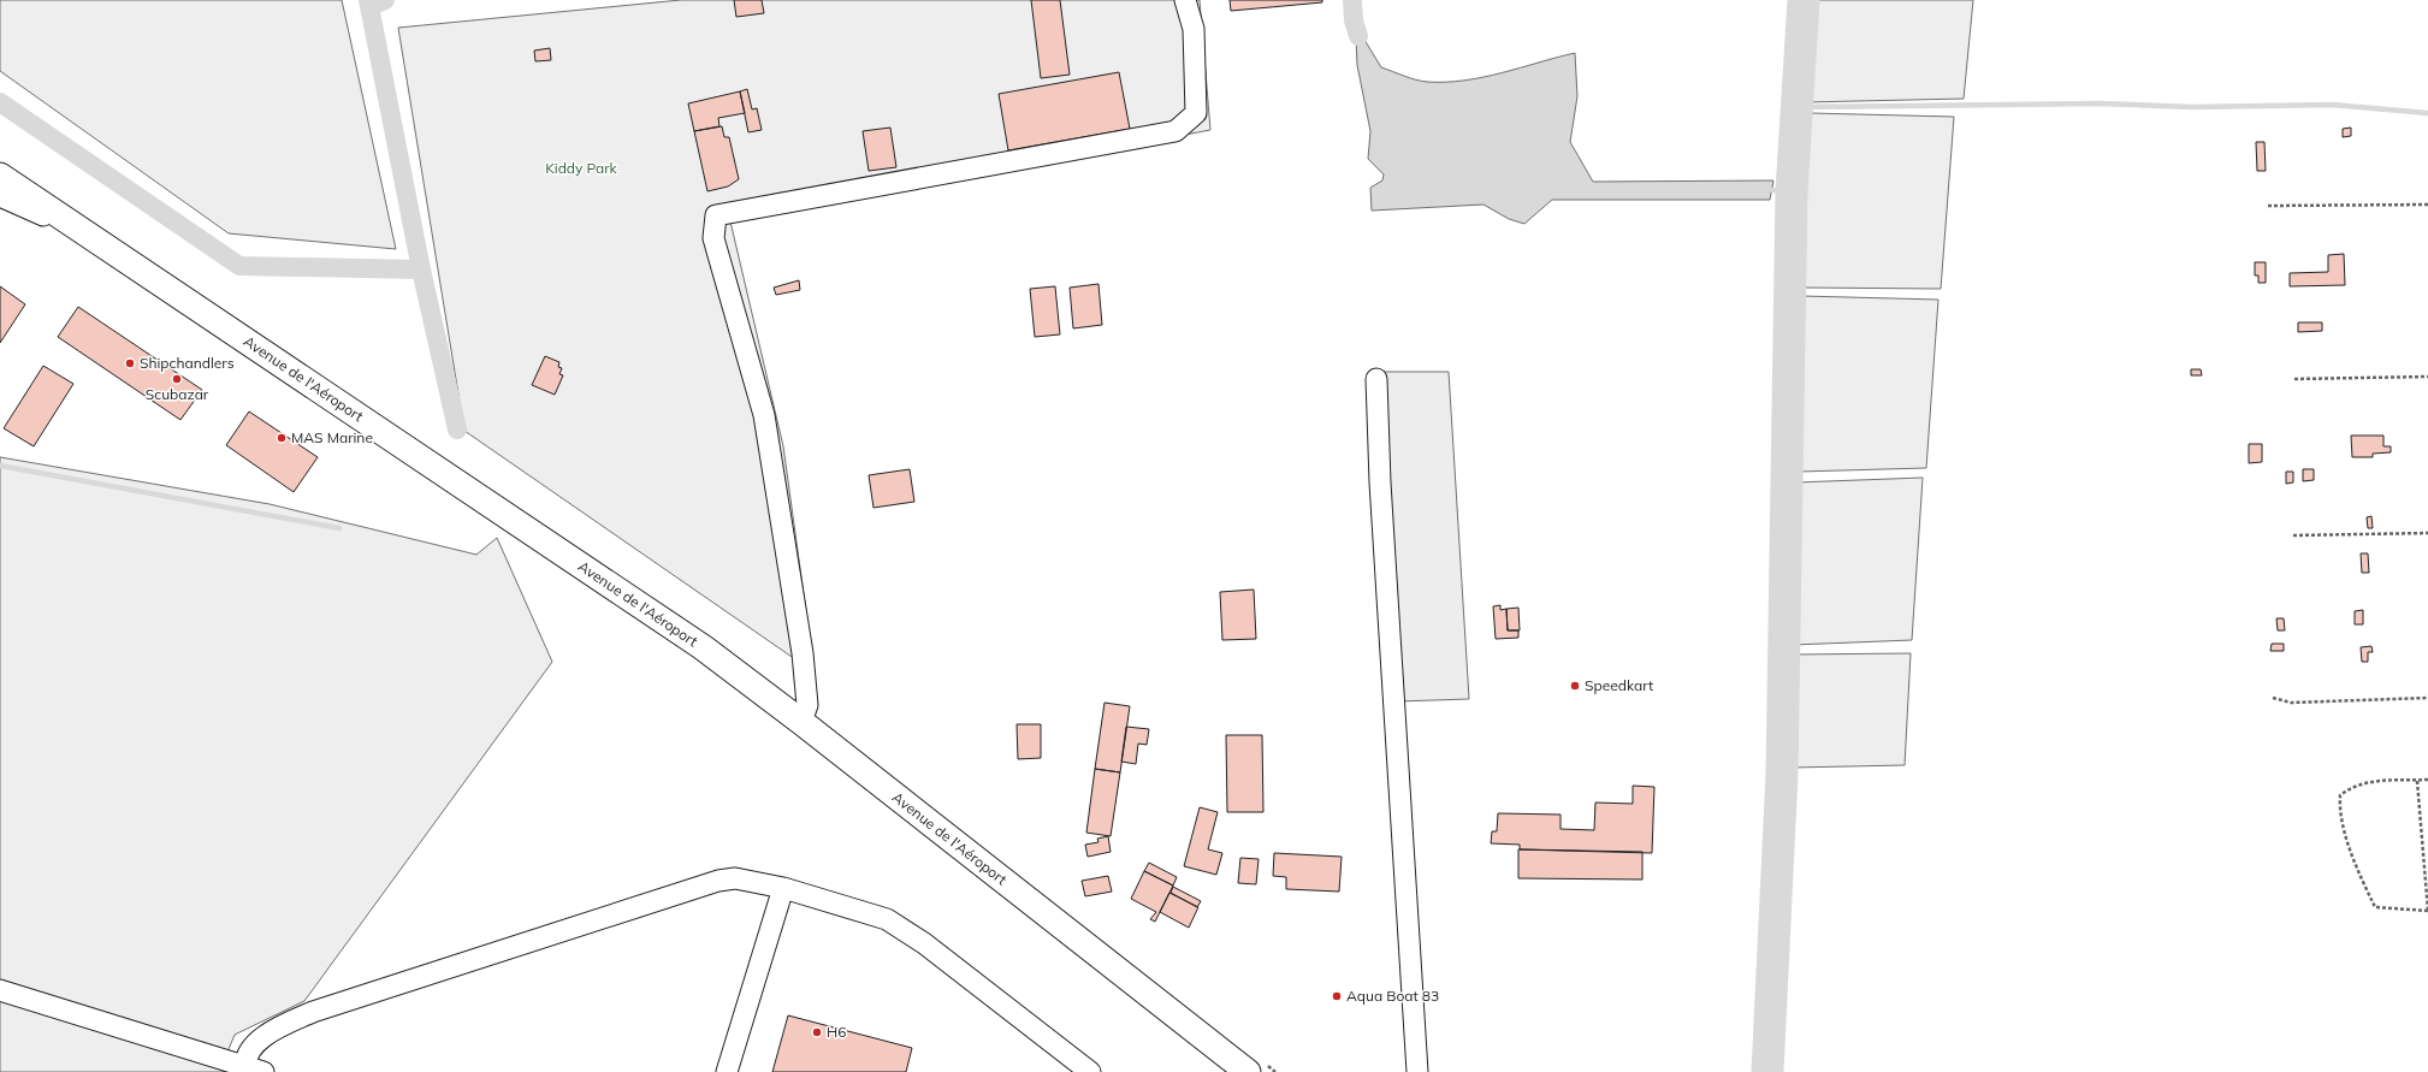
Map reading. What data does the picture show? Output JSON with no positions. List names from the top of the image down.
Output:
{
  "streets": {
    "main road": ["Avenue de l'Aéroport"]
  },
  "parks": ["Kiddy Park"],
  "places": [
    "Shipchandlers",
    "Scubazar",
    "MAS Marine",
    "Speedkart",
    "Aqua Boat 83",
    "H6"
  ]
}
